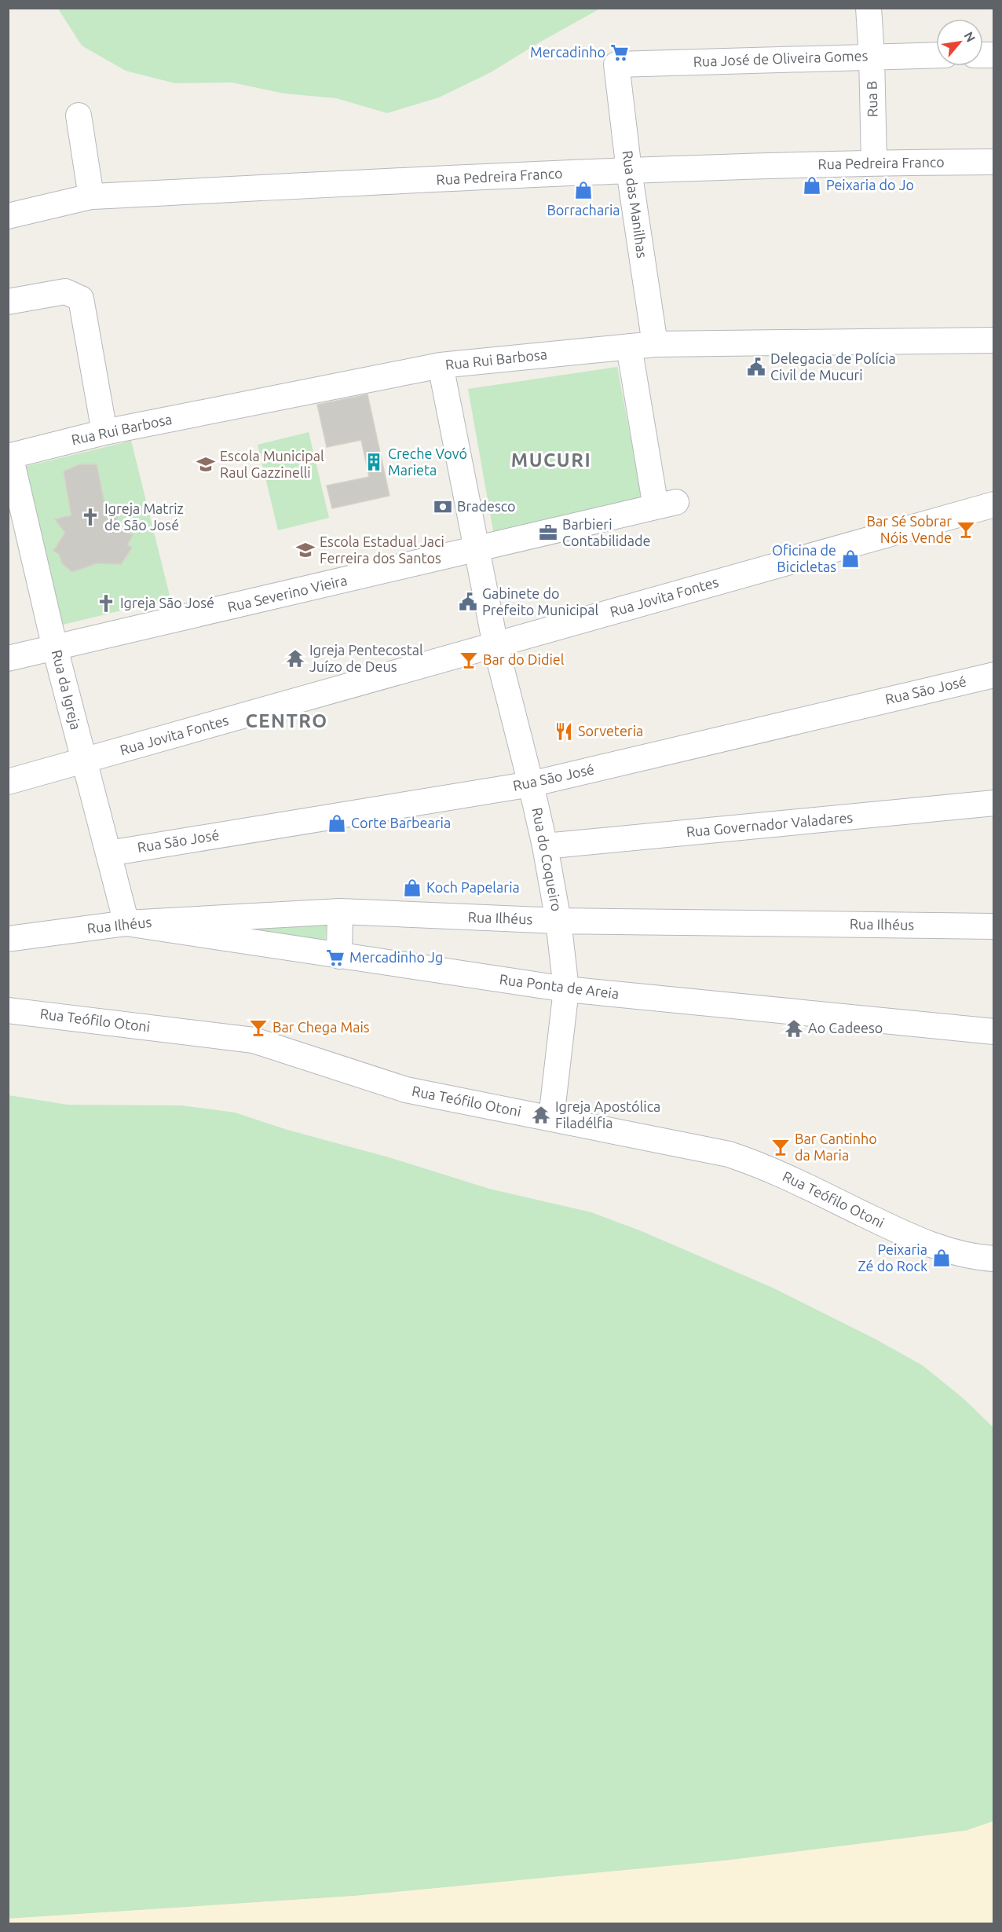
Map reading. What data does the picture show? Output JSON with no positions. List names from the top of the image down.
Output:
{
  "streets": {
    "street": [
      "Rua José de Oliveira Gomes",
      "Rua B",
      "Rua Pedreira Franco",
      "Rua das Manilhas",
      "Rua Rui Barbosa",
      "Rua Severino Vieira",
      "Rua Jovita Fontes",
      "Rua da Igreja",
      "Rua São José",
      "Rua Governador Valadares",
      "Rua do Coqueiro",
      "Rua Ilhéus",
      "Rua Ponta de Areia",
      "Rua Teófilo Otoni"
    ]
  },
  "crossings": [
    ["Rua José de Oliveira Gomes", "Rua B"],
    ["Rua José de Oliveira Gomes", "Rua das Manilhas"],
    ["Rua B", "Rua Pedreira Franco"],
    ["Rua Pedreira Franco", "Rua das Manilhas"],
    ["Rua das Manilhas", "Rua Rui Barbosa"],
    ["Rua Rui Barbosa", "Rua Severino Vieira"],
    ["Rua Rui Barbosa", "Rua da Igreja"],
    ["Rua Rui Barbosa", "Rua do Coqueiro"],
    ["Rua Severino Vieira", "Rua da Igreja"],
    ["Rua Severino Vieira", "Rua do Coqueiro"],
    ["Rua Jovita Fontes", "Rua da Igreja"],
    ["Rua Jovita Fontes", "Rua do Coqueiro"],
    ["Rua da Igreja", "Rua São José"],
    ["Rua da Igreja", "Rua Ilhéus"],
    ["Rua da Igreja", "Rua Ponta de Areia"],
    ["Rua São José", "Rua do Coqueiro"],
    ["Rua Governador Valadares", "Rua do Coqueiro"],
    ["Rua do Coqueiro", "Rua Ilhéus"],
    ["Rua do Coqueiro", "Rua Ponta de Areia"],
    ["Rua do Coqueiro", "Rua Teófilo Otoni"],
    ["Rua Ilhéus", "Rua Ponta de Areia"]
  ],
  "districts": ["MUCURI", "CENTRO"],
  "places": {
    "supermarket": ["Mercadinho", "Mercadinho Jg"],
    "shop": [
      "Peixaria do Jo",
      "Borracharia",
      "Oficina de Bicicletas",
      "Corte Barbearia",
      "Koch Papelaria",
      "Peixaria Zé do Rock"
    ],
    "public building": ["Delegacia de Polícia Civil de Mucuri", "Gabinete do Prefeito Municipal"],
    "building": ["Creche Vovó Marieta"],
    "school or university": ["Escola Municipal Raul Gazzinelli", "Escola Estadual Jaci Ferreira dos Santos"],
    "bank": ["Bradesco"],
    "church": ["Igreja Matriz de São José", "Igreja São José"],
    "bar": [
      "Bar Sé Sobrar Nóis Vende",
      "Bar do Didiel",
      "Bar Chega Mais",
      "Bar Cantinho da Maria"
    ],
    "office": ["Barbieri Contabilidade"],
    "temple": ["Igreja Pentecostal Juízo de Deus", "Ao Cadeeso", "Igreja Apostólica Filadélfia"],
    "restaurant": ["Sorveteria"]
  },
  "north": "top right"
}
